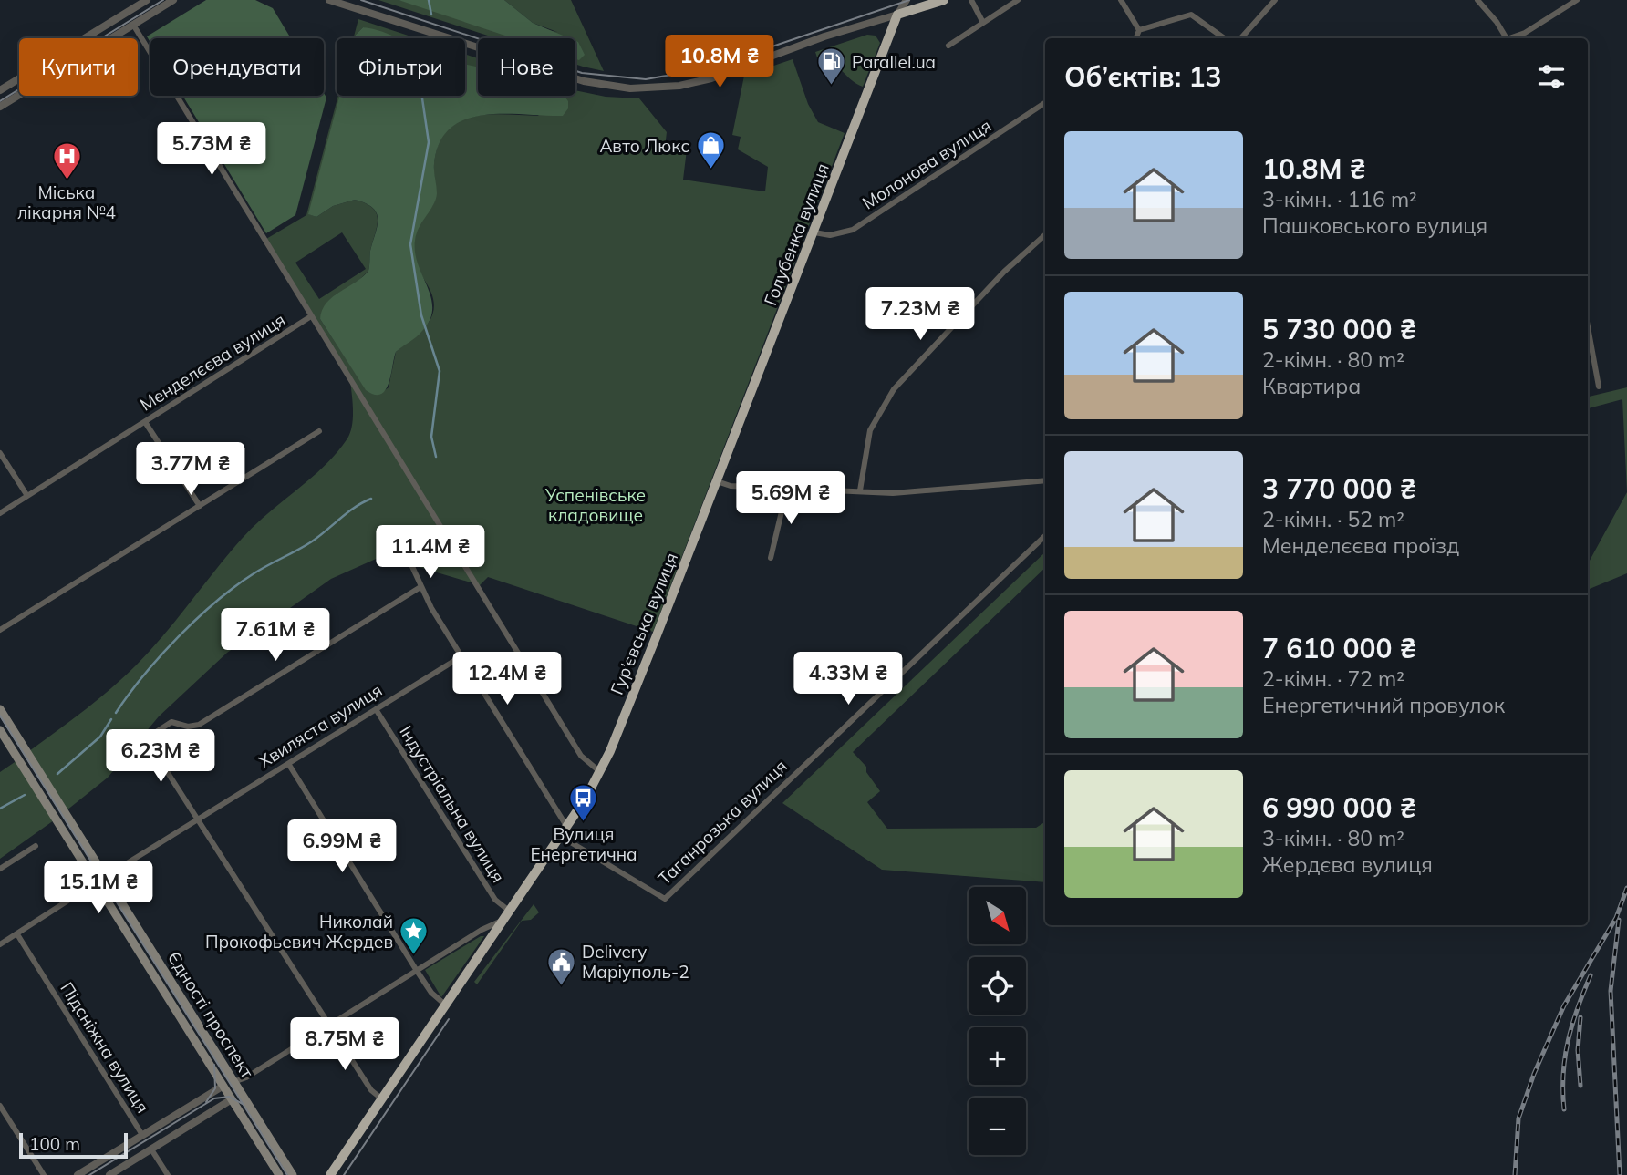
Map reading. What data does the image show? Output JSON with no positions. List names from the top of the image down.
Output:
{
  "streets": {
    "highway": ["Голубенка вулиця", "Гур’євська вулиця"],
    "main road": ["Хвиляста вулиця", "Єдності проспект"],
    "street": [
      "Молонова вулиця",
      "Менделєєва вулиця",
      "Індустріальна вулиця",
      "Таганрозька вулиця",
      "Підсніжна вулиця"
    ]
  },
  "crossings": [
    ["Молонова вулиця", "Голубенка вулиця"],
    ["Голубенка вулиця", "Гур’євська вулиця"],
    ["Гур’євська вулиця", "Таганрозька вулиця"],
    ["Хвиляста вулиця", "Індустріальна вулиця"],
    ["Хвиляста вулиця", "Єдності проспект"],
    ["Хвиляста вулиця", "Підсніжна вулиця"]
  ],
  "parks": ["Успенівське кладовище"],
  "places": {
    "fuel station": ["Parallel.ua"],
    "shop": ["Авто Люкс"],
    "hospital": ["Міська лікарня №4"],
    "bus stop": ["Вулиця Енергетична"],
    "place": ["Николай Прокофьевич Жердев"],
    "public building": ["Delivery Марiуполь-2"]
  },
  "scale_bar": "100 m",
  "north": "bottom right",
  "page": {
    "price": [
      "10.8M ₴",
      "5.73M ₴",
      "7.23M ₴",
      "3.77M ₴",
      "5.69M ₴",
      "11.4M ₴",
      "7.61M ₴",
      "12.4M ₴",
      "4.33M ₴",
      "6.23M ₴",
      "6.99M ₴",
      "15.1M ₴",
      "8.75M ₴"
    ],
    "chip": [
      "Купити",
      "Орендувати",
      "Фільтри",
      "Нове"
    ],
    "heading": "Об’єктів: 13",
    "list": [
      {
        "name": "10.8M ₴",
        "note": "3-кімн. · 116 m² · Пашковського вулиця"
      },
      {
        "name": "5 730 000 ₴",
        "note": "2-кімн. · 80 m² · Квартира"
      },
      {
        "name": "3 770 000 ₴",
        "note": "2-кімн. · 52 m² · Менделєєва проїзд"
      },
      {
        "name": "7 610 000 ₴",
        "note": "2-кімн. · 72 m² · Енергетичний провулок"
      },
      {
        "name": "6 990 000 ₴",
        "note": "3-кімн. · 80 m² · Жердєва вулиця"
      }
    ],
    "map_buttons": ["+", "−"],
    "scale": "100 m"
  }
}
